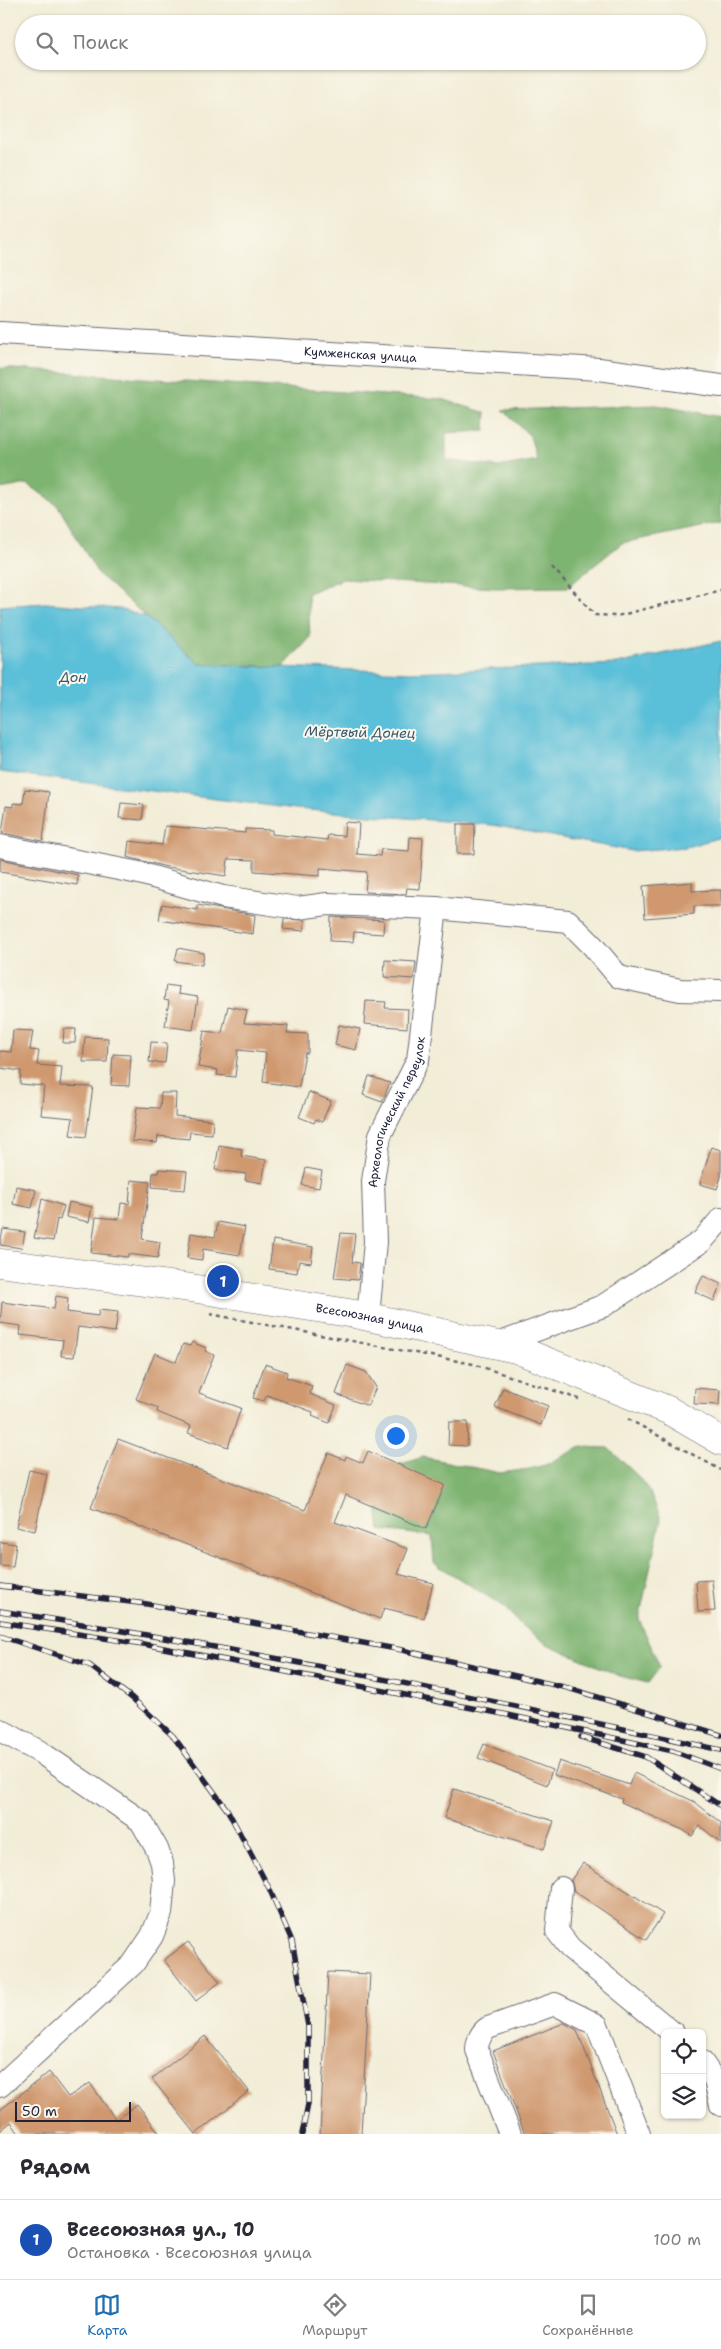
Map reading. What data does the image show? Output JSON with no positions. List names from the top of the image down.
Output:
{
  "streets": {
    "highway": ["Всесоюзная улица"],
    "street": ["Кумженская улица", "Археологический переулок"]
  },
  "crossings": [
    ["Археологический переулок", "Всесоюзная улица"]
  ],
  "water": ["Дон", "Мёртвый Донец"],
  "scale_bar": "50 m",
  "page": {
    "search": "Поиск",
    "pins": "1",
    "scale": "50 m",
    "heading": "Рядом",
    "list": [
      {
        "mark": "1",
        "name": "Всесоюзная ул., 10",
        "note": "Остановка · Всесоюзная улица",
        "value": "100 m"
      }
    ],
    "nav": ["Карта", "Маршрут", "Сохранённые"]
  }
}
